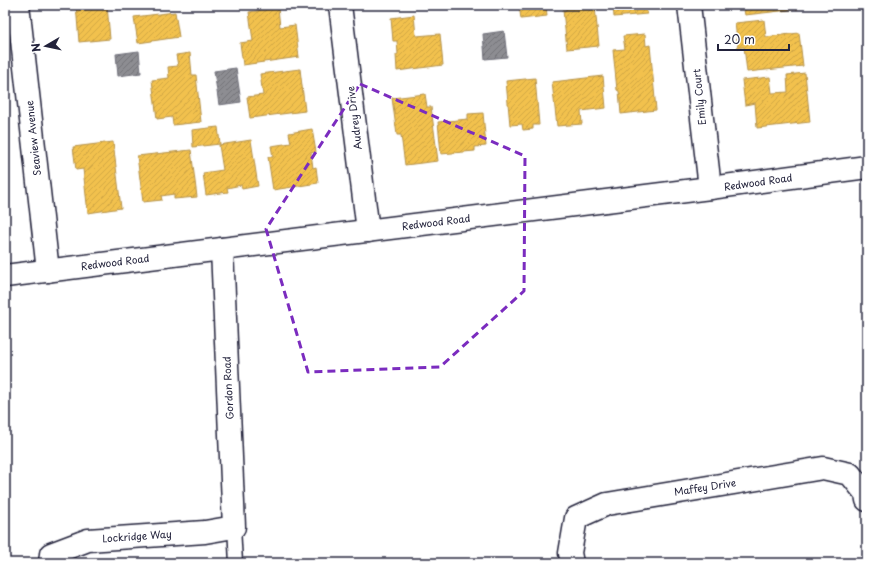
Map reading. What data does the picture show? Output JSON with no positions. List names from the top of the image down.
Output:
{
  "streets": {
    "street": [
      "Emily Court",
      "Audrey Drive",
      "Seaview Avenue",
      "Redwood Road",
      "Gordon Road",
      "Maffey Drive",
      "Lockridge Way"
    ]
  },
  "crossings": [
    ["Emily Court", "Redwood Road"],
    ["Audrey Drive", "Redwood Road"],
    ["Seaview Avenue", "Redwood Road"],
    ["Redwood Road", "Gordon Road"],
    ["Gordon Road", "Lockridge Way"]
  ],
  "scale_bar": "20 m",
  "north": "left"
}
